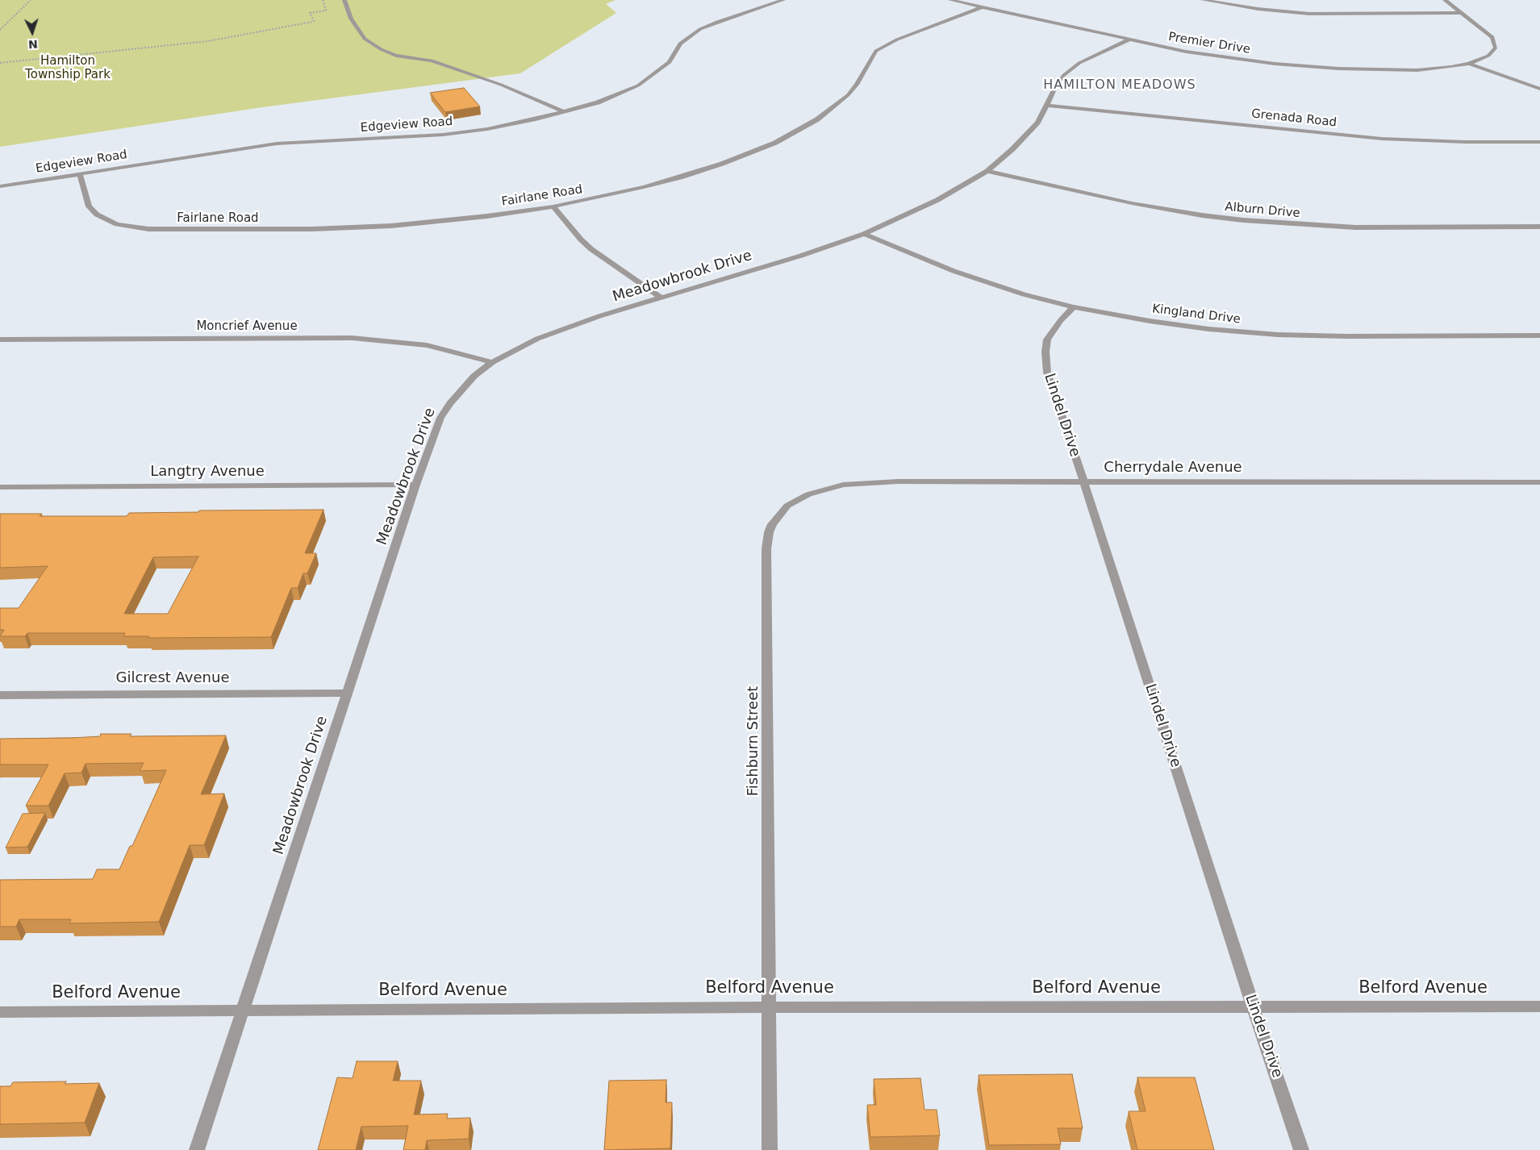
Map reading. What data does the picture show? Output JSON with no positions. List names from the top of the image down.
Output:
{
  "streets": {
    "street": [
      "Premier Drive",
      "Grenada Road",
      "Edgeview Road",
      "Fairlane Road",
      "Alburn Drive",
      "Meadowbrook Drive",
      "Kingland Drive",
      "Moncrief Avenue",
      "Lindel Drive",
      "Cherrydale Avenue",
      "Langtry Avenue",
      "Gilcrest Avenue",
      "Fishburn Street",
      "Belford Avenue"
    ]
  },
  "crossings": [
    ["Premier Drive", "Fairlane Road"],
    ["Premier Drive", "Meadowbrook Drive"],
    ["Grenada Road", "Meadowbrook Drive"],
    ["Edgeview Road", "Fairlane Road"],
    ["Alburn Drive", "Meadowbrook Drive"],
    ["Meadowbrook Drive", "Kingland Drive"],
    ["Meadowbrook Drive", "Moncrief Avenue"],
    ["Meadowbrook Drive", "Langtry Avenue"],
    ["Meadowbrook Drive", "Gilcrest Avenue"],
    ["Meadowbrook Drive", "Belford Avenue"],
    ["Kingland Drive", "Lindel Drive"],
    ["Lindel Drive", "Cherrydale Avenue"],
    ["Lindel Drive", "Belford Avenue"],
    ["Cherrydale Avenue", "Fishburn Street"],
    ["Fishburn Street", "Belford Avenue"]
  ],
  "districts": ["HAMILTON MEADOWS"],
  "parks": ["Hamilton Township Park"],
  "north": "bottom"
}
